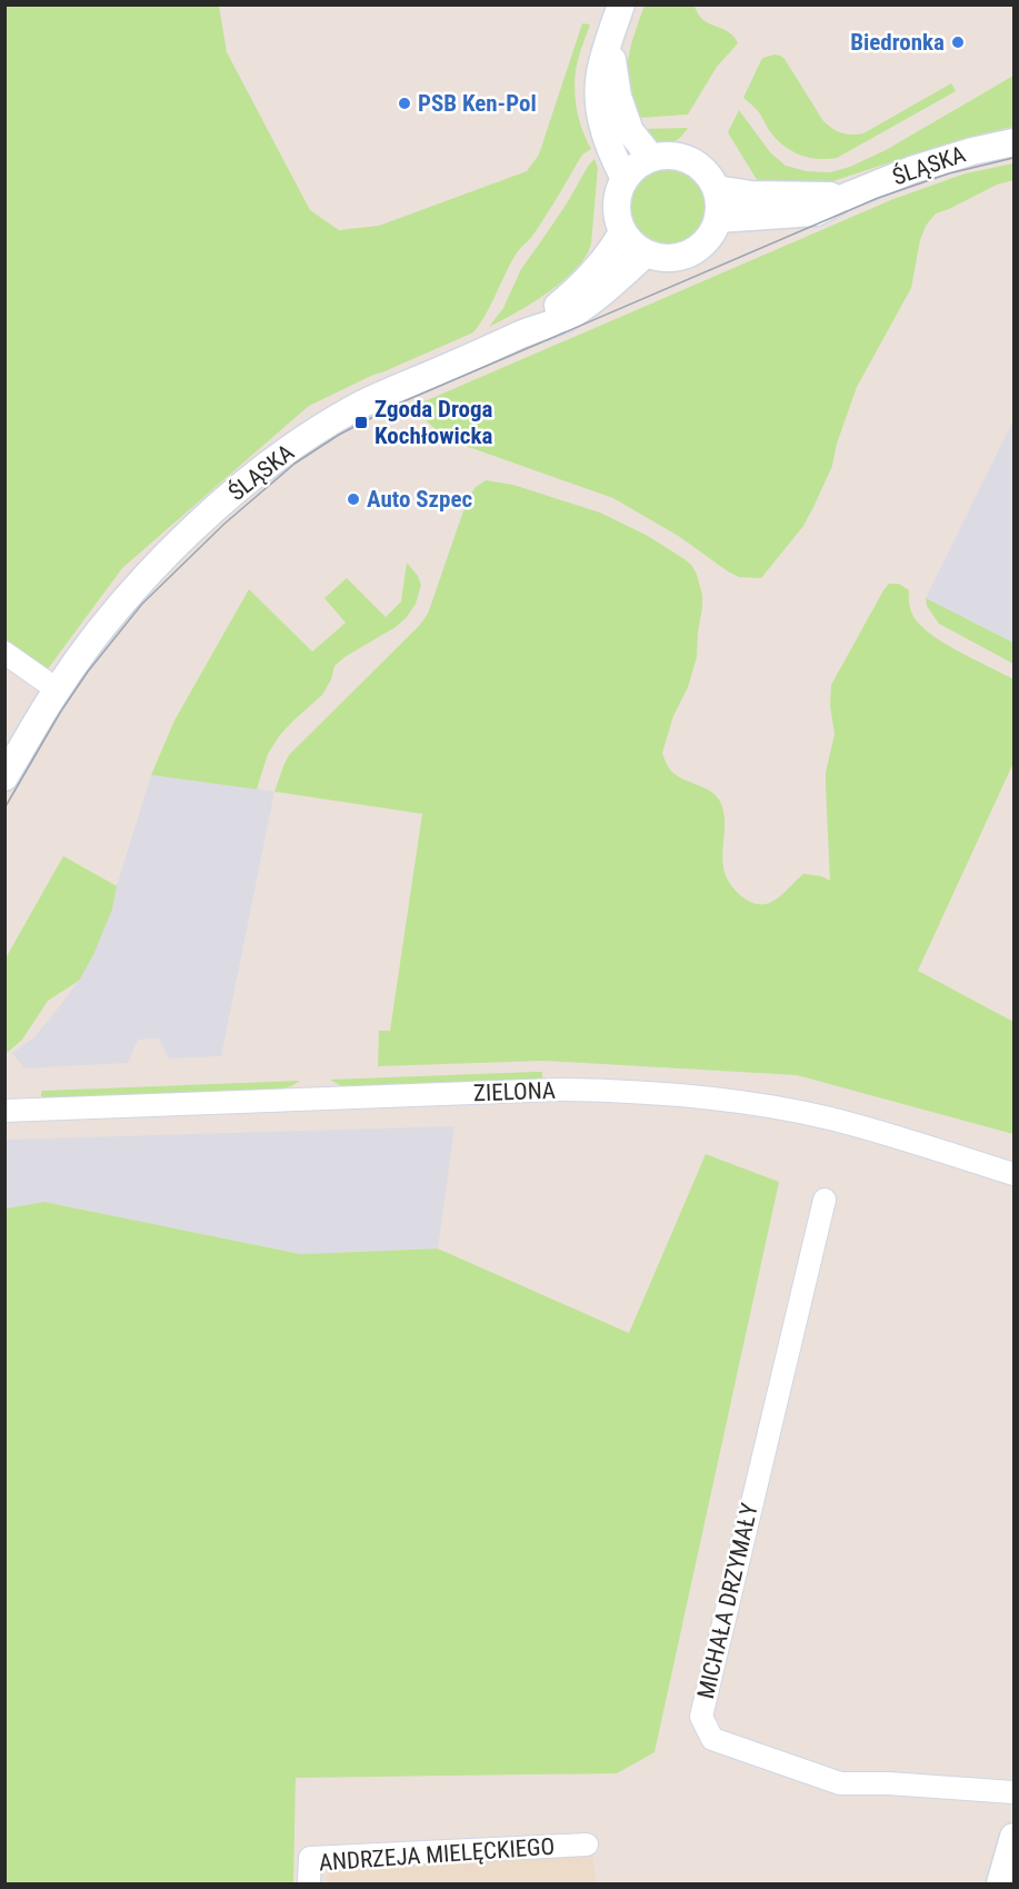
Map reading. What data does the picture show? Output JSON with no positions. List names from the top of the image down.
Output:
{
  "streets": {
    "street": [
      "ŚLĄSKA",
      "ZIELONA",
      "MICHAŁA DRZYMAŁY",
      "ANDRZEJA MIELĘCKIEGO"
    ]
  },
  "places": {
    "other": ["Biedronka", "PSB Ken-Pol", "Auto Szpec"],
    "transit": ["Zgoda Droga Kochłowicka"]
  }
}
